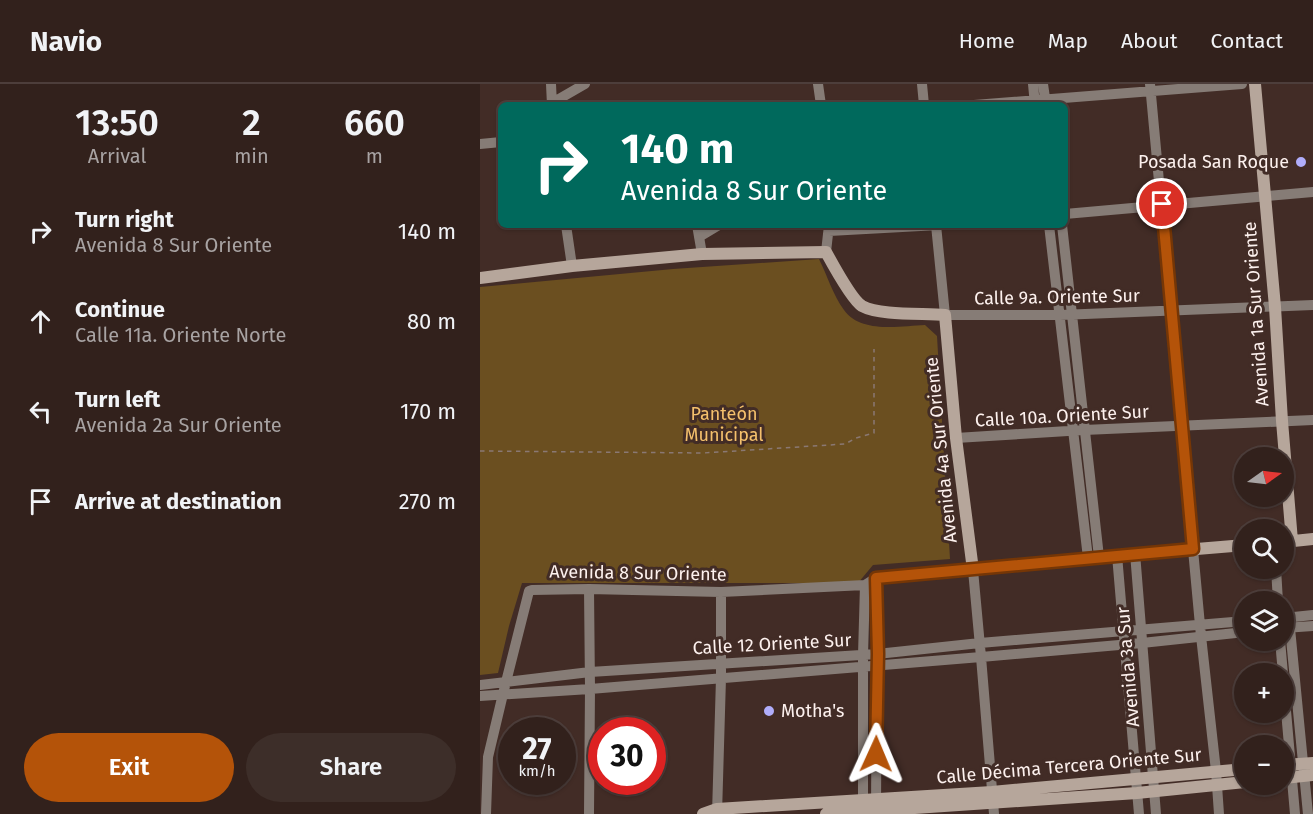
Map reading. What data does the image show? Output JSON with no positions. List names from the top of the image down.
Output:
{
  "streets": {
    "street": [
      "Calle 9a. Oriente Sur",
      "Avenida 1a Sur Oriente",
      "Calle 10a. Oriente Sur",
      "Avenida 4a Sur Oriente",
      "Avenida 8 Sur Oriente",
      "Calle 12 Oriente Sur",
      "Avenida 3a Sur",
      "Calle Décima Tercera Oriente Sur"
    ]
  },
  "crossings": [
    ["Calle 9a. Oriente Sur", "Avenida 1a Sur Oriente"],
    ["Calle 9a. Oriente Sur", "Avenida 4a Sur Oriente"],
    ["Avenida 1a Sur Oriente", "Calle 10a. Oriente Sur"],
    ["Calle 10a. Oriente Sur", "Avenida 4a Sur Oriente"],
    ["Avenida 4a Sur Oriente", "Avenida 8 Sur Oriente"],
    ["Avenida 4a Sur Oriente", "Calle 12 Oriente Sur"],
    ["Avenida 4a Sur Oriente", "Calle Décima Tercera Oriente Sur"],
    ["Avenida 8 Sur Oriente", "Calle 12 Oriente Sur"],
    ["Calle 12 Oriente Sur", "Avenida 3a Sur"],
    ["Avenida 3a Sur", "Calle Décima Tercera Oriente Sur"]
  ],
  "parks": ["Panteón Municipal"],
  "places": ["Posada San Roque", "Motha's"],
  "north": "right",
  "page": {
    "header": "Navio",
    "nav": [
      "Home",
      "Map",
      "About",
      "Contact"
    ],
    "eta": [
      "13:50",
      "Arrival",
      "2",
      "min",
      "660",
      "m"
    ],
    "turn": ["140 m", "Avenida 8 Sur Oriente"],
    "list": [
      {
        "name": "Turn right",
        "note": "Avenida 8 Sur Oriente",
        "value": "140 m"
      },
      {
        "name": "Continue",
        "note": "Calle 11a. Oriente Norte",
        "value": "80 m"
      },
      {
        "name": "Turn left",
        "note": "Avenida 2a Sur Oriente",
        "value": "170 m"
      },
      {
        "name": "Arrive at destination",
        "value": "270 m"
      }
    ],
    "map_buttons": ["+", "−"],
    "speed": "27 km/h",
    "limit": "30",
    "buttons": ["Exit", "Share"]
  }
}
